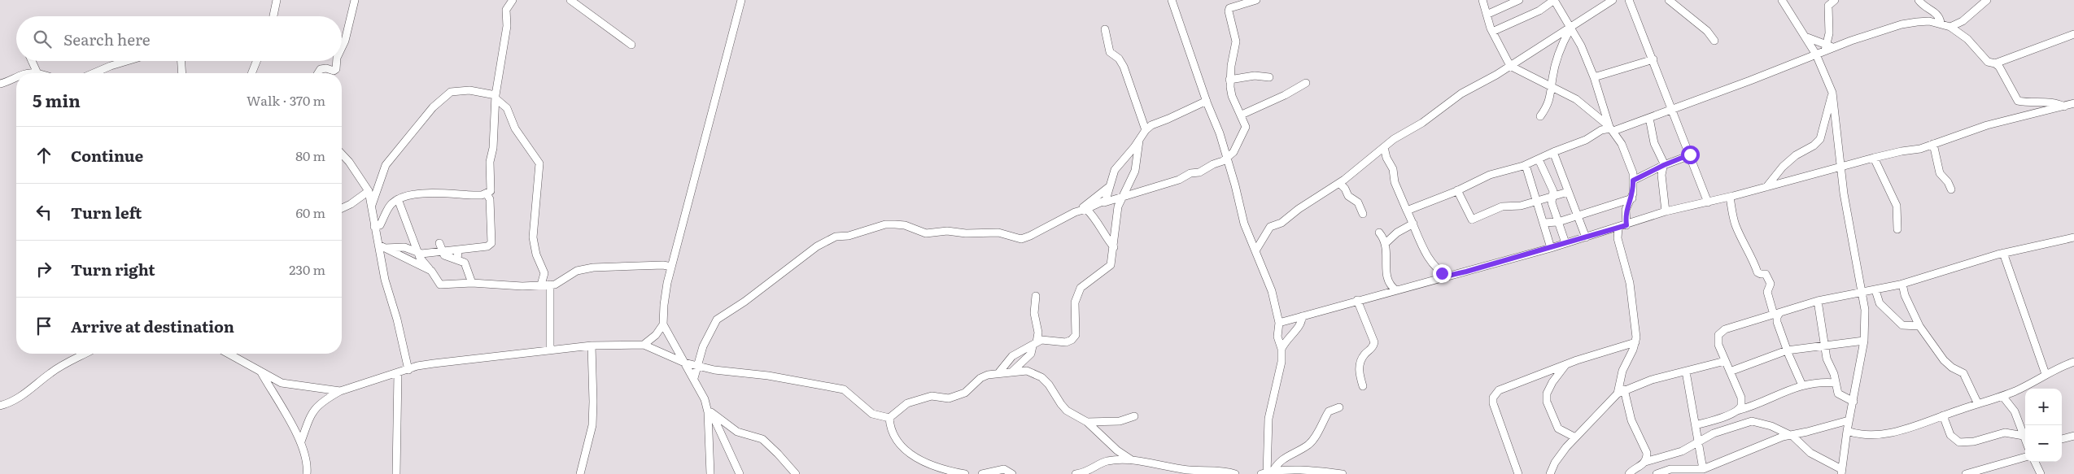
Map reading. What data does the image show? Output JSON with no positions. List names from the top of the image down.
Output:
{
  "page": {
    "search": "Search here",
    "heading": ["5 min", "Walk · 370 m"],
    "list": [
      ["Continue", "80 m"],
      ["Turn left", "60 m"],
      ["Turn right", "230 m"],
      "Arrive at destination"
    ],
    "map_buttons": ["+", "−"]
  }
}
